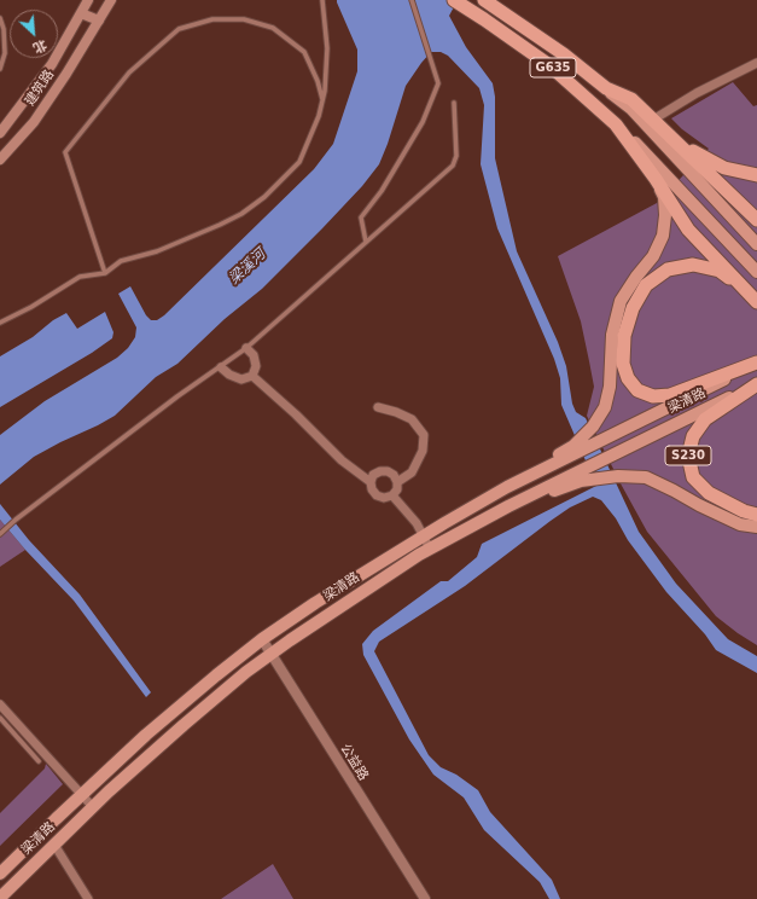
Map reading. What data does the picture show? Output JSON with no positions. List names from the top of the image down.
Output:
{
  "streets": {
    "highway": ["G635", "S230"],
    "main road": ["建筑路", "梁清路"],
    "street": ["公益路"]
  },
  "crossings": [
    ["梁清路", "S230"],
    ["梁清路", "公益路"]
  ],
  "water": ["梁溪河"],
  "north": "bottom right"
}
